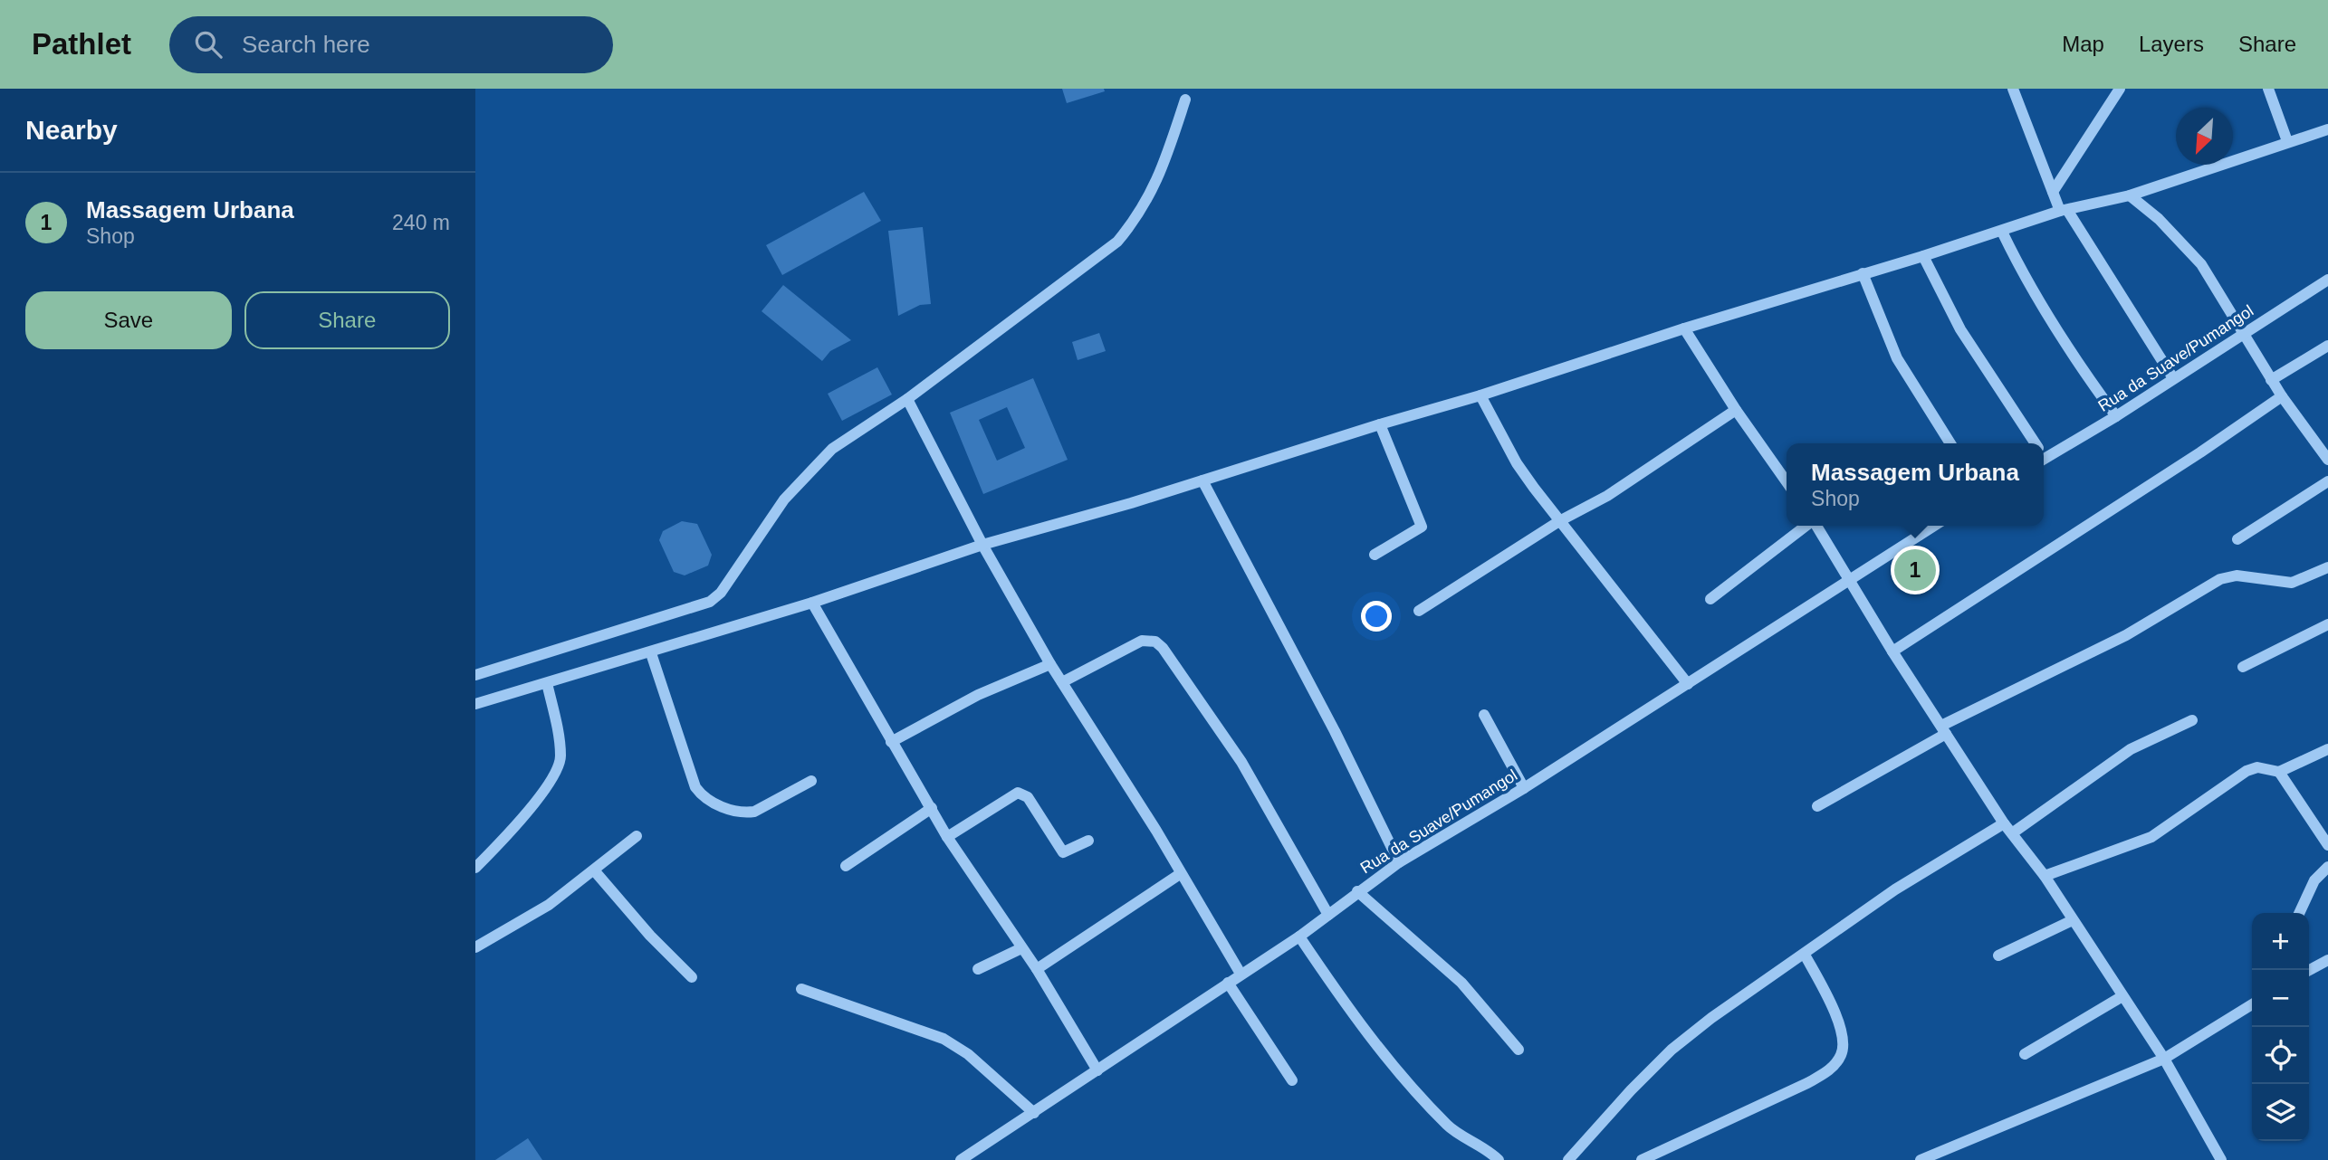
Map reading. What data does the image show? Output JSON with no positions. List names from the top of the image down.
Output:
{
  "streets": {
    "street": ["Rua da Suave/Pumangol"]
  },
  "north": "bottom left",
  "page": {
    "header": "Pathlet",
    "search": "Search here",
    "nav": ["Map", "Layers", "Share"],
    "heading": "Nearby",
    "list": [
      {
        "mark": "1",
        "name": "Massagem Urbana",
        "note": "Shop",
        "value": "240 m"
      }
    ],
    "buttons": ["Save", "Share"],
    "popup": ["Massagem Urbana", "Shop"],
    "pins": "1",
    "map_buttons": ["+", "−"]
  }
}
